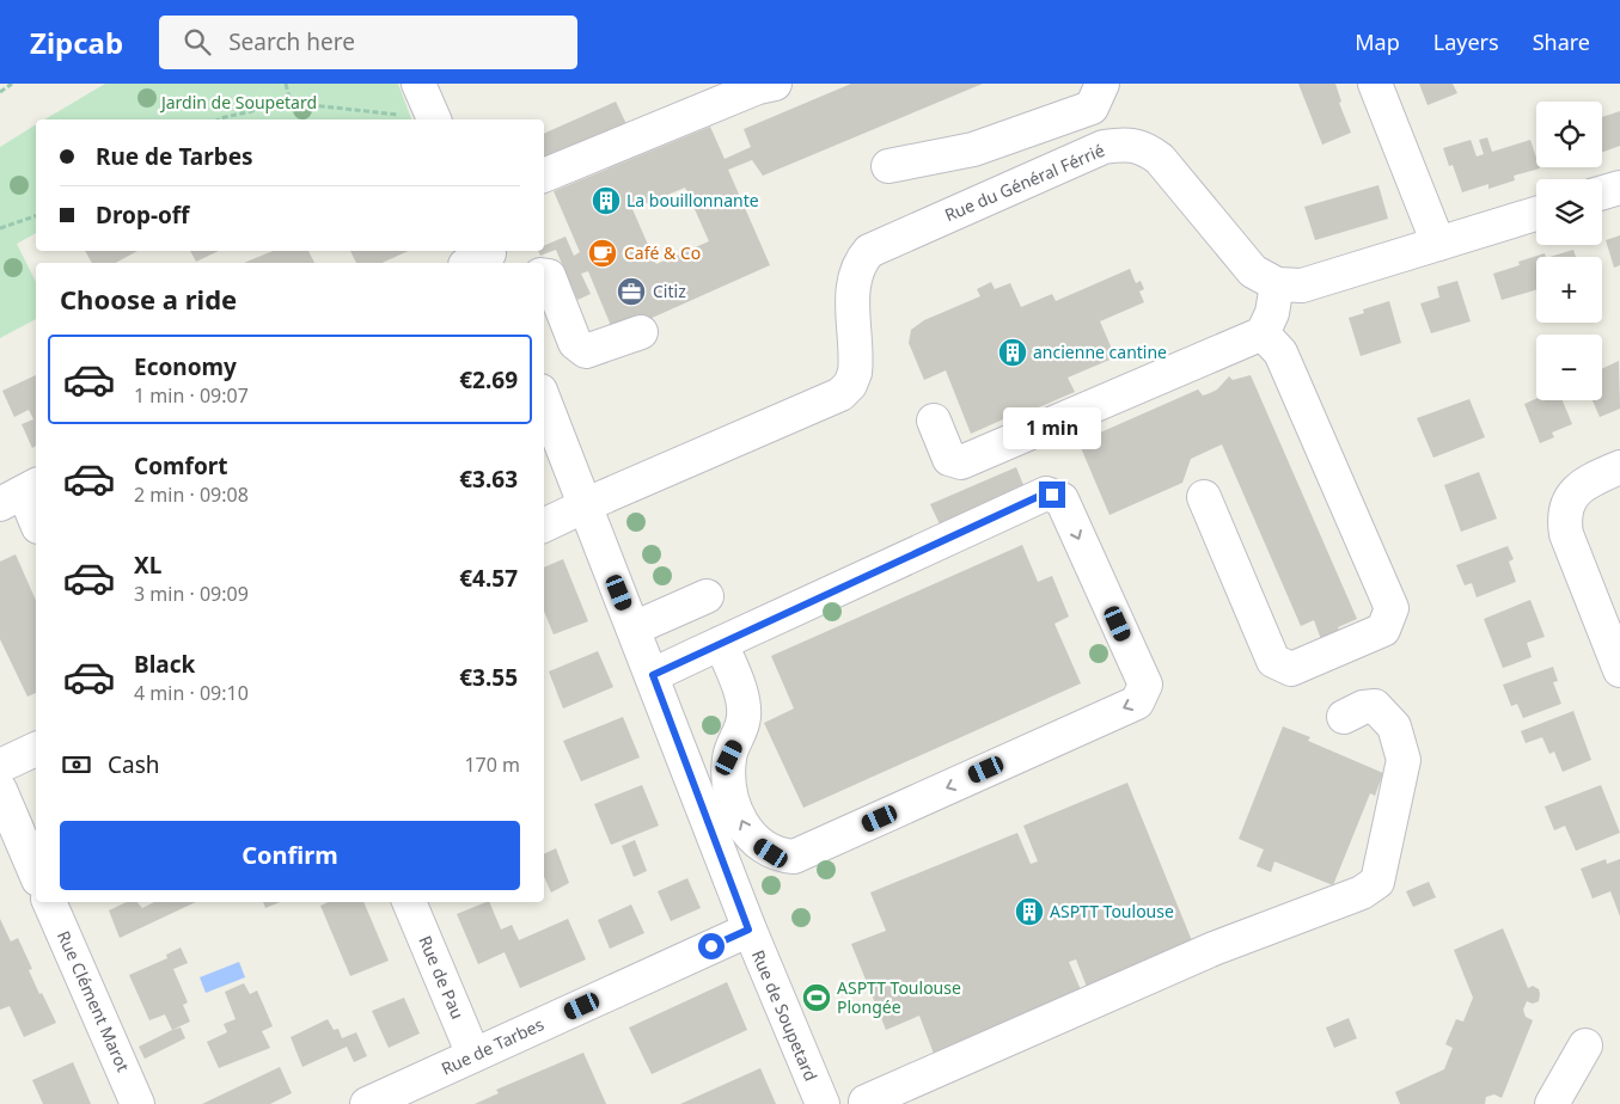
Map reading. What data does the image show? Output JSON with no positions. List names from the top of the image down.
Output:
{
  "streets": {
    "street": [
      "Rue du Général Férrié",
      "Rue de Pau",
      "Rue Clément Marot",
      "Rue de Soupetard",
      "Rue de Tarbes"
    ]
  },
  "crossings": [
    ["Rue du Général Férrié", "Rue de Soupetard"],
    ["Rue de Pau", "Rue de Tarbes"],
    ["Rue de Soupetard", "Rue de Tarbes"]
  ],
  "parks": ["Jardin de Soupetard"],
  "places": {
    "building": ["La bouillonnante", "ancienne cantine", "ASPTT Toulouse"],
    "cafe": ["Café & Co"],
    "office": ["Citiz"],
    "sports": ["ASPTT Toulouse Plongée"]
  },
  "page": {
    "header": "Zipcab",
    "search": "Search here",
    "nav": ["Map", "Layers", "Share"],
    "map_buttons": ["+", "−"],
    "banner": ["Rue de Tarbes", "Drop-off"],
    "heading": "Choose a ride",
    "list": [
      {
        "name": "Economy",
        "note": "1 min · 09:07",
        "value": "€2.69"
      },
      {
        "name": "Comfort",
        "note": "2 min · 09:08",
        "value": "€3.63"
      },
      {
        "name": "XL",
        "note": "3 min · 09:09",
        "value": "€4.57"
      },
      {
        "name": "Black",
        "note": "4 min · 09:10",
        "value": "€3.55"
      }
    ],
    "bubble": "1 min",
    "pay": ["Cash", "170 m"],
    "buttons": "Confirm"
  }
}
